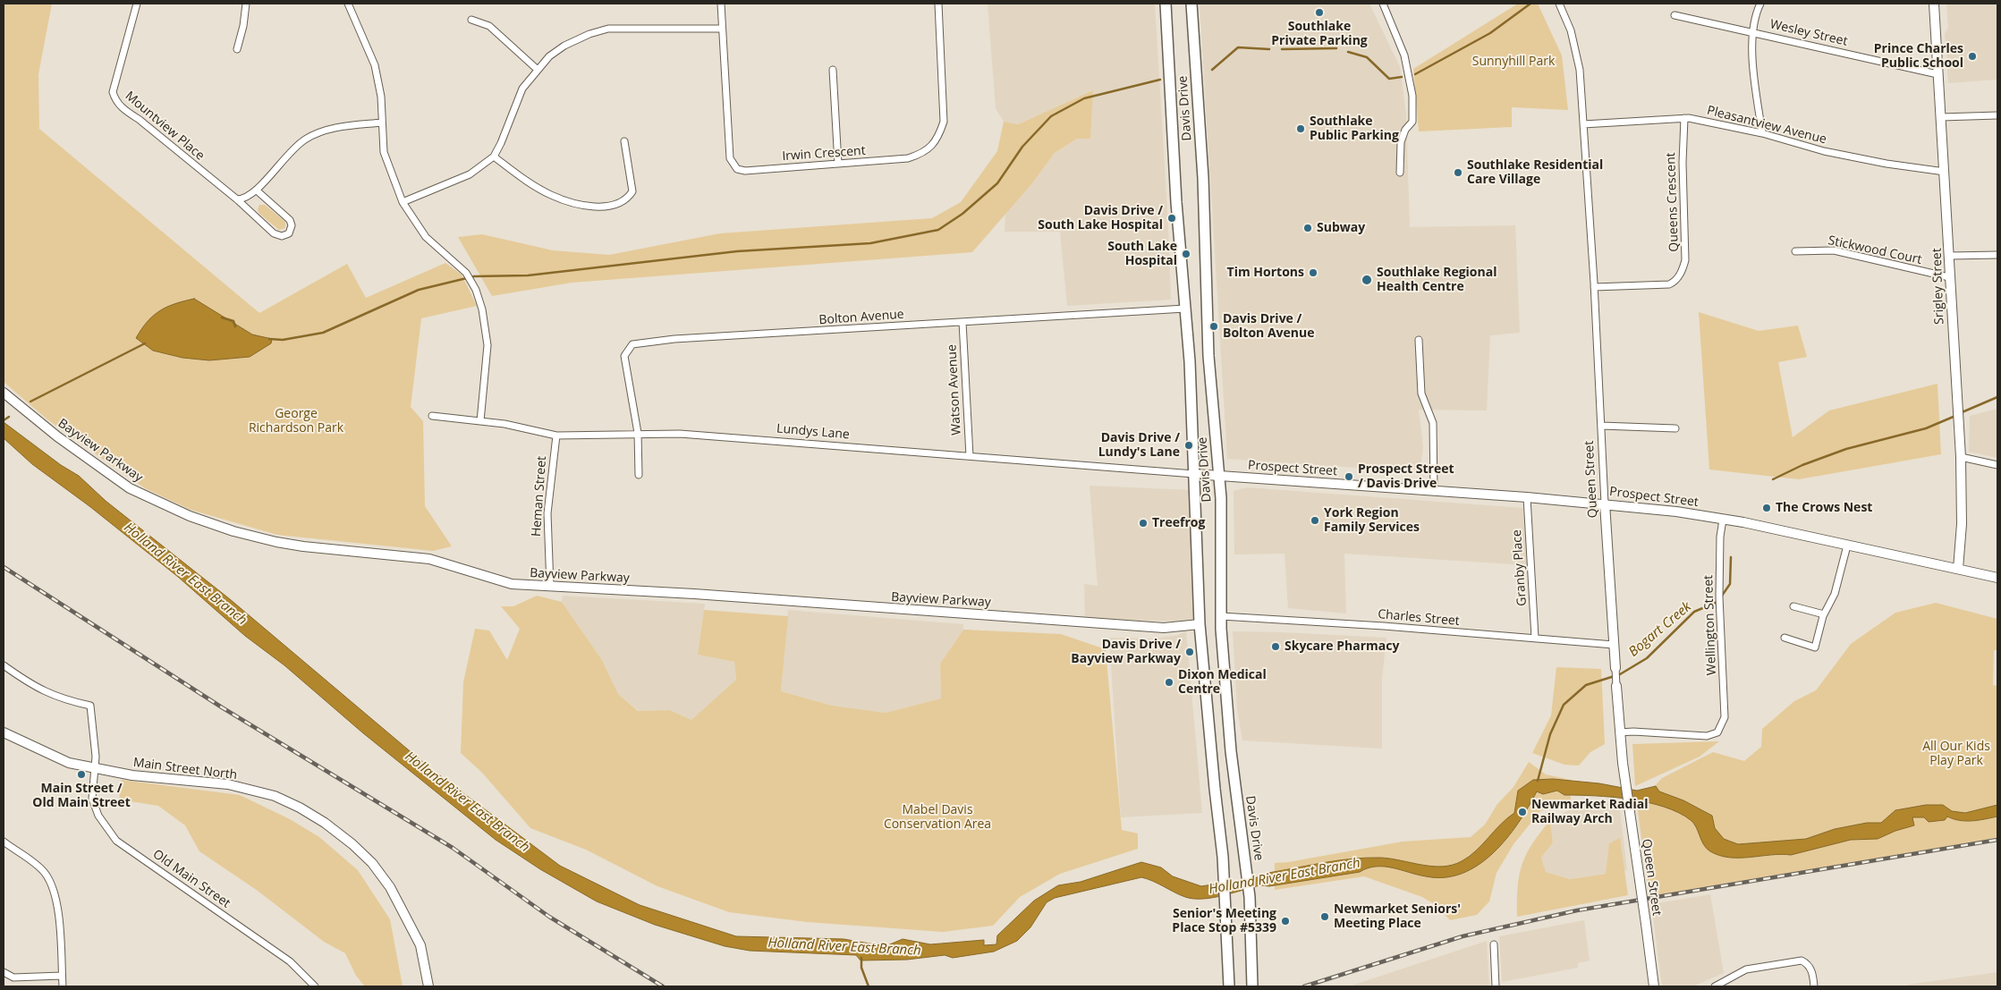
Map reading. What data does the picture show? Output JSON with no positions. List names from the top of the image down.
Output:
{
  "streets": {
    "main road": [
      "Davis Drive",
      "Srigley Street",
      "Bayview Parkway",
      "Prospect Street",
      "Queen Street",
      "Main Street North"
    ],
    "street": [
      "Wesley Street",
      "Pleasantview Avenue",
      "Mountview Place",
      "Irwin Crescent",
      "Queens Crescent",
      "Stickwood Court",
      "Bolton Avenue",
      "Watson Avenue",
      "Lundys Lane",
      "Heman Street",
      "Granby Place",
      "Charles Street",
      "Wellington Street",
      "Old Main Street"
    ]
  },
  "crossings": [
    ["Wesley Street", "Srigley Street"],
    ["Davis Drive", "Bolton Avenue"],
    ["Davis Drive", "Lundys Lane"],
    ["Davis Drive", "Bayview Parkway"],
    ["Davis Drive", "Prospect Street"],
    ["Davis Drive", "Charles Street"],
    ["Pleasantview Avenue", "Queens Crescent"],
    ["Pleasantview Avenue", "Srigley Street"],
    ["Pleasantview Avenue", "Queen Street"],
    ["Queens Crescent", "Queen Street"],
    ["Stickwood Court", "Srigley Street"],
    ["Srigley Street", "Prospect Street"],
    ["Bolton Avenue", "Watson Avenue"],
    ["Bolton Avenue", "Lundys Lane"],
    ["Watson Avenue", "Lundys Lane"],
    ["Lundys Lane", "Prospect Street"],
    ["Lundys Lane", "Heman Street"],
    ["Bayview Parkway", "Heman Street"],
    ["Prospect Street", "Queen Street"],
    ["Prospect Street", "Granby Place"],
    ["Prospect Street", "Wellington Street"],
    ["Queen Street", "Charles Street"],
    ["Queen Street", "Wellington Street"],
    ["Granby Place", "Charles Street"],
    ["Main Street North", "Old Main Street"]
  ],
  "water": ["Holland River East Branch", "Bogart Creek"],
  "parks": [
    "Sunnyhill Park",
    "George Richardson Park",
    "All Our Kids Play Park",
    "Mabel Davis Conservation Area"
  ],
  "places": [
    "Southlake Private Parking",
    "Prince Charles Public School",
    "Southlake Public Parking",
    "Southlake Residential Care Village",
    "Davis Drive / South Lake Hospital",
    "Subway",
    "South Lake Hospital",
    "Tim Hortons",
    "Southlake Regional Health Centre",
    "Davis Drive / Bolton Avenue",
    "Davis Drive / Lundy's Lane",
    "Prospect Street / Davis Drive",
    "The Crows Nest",
    "York Region Family Services",
    "Treefrog",
    "Skycare Pharmacy",
    "Davis Drive / Bayview Parkway",
    "Dixon Medical Centre",
    "Main Street / Old Main Street",
    "Newmarket Radial Railway Arch",
    "Newmarket Seniors' Meeting Place",
    "Senior's Meeting Place Stop #5339"
  ]
}
